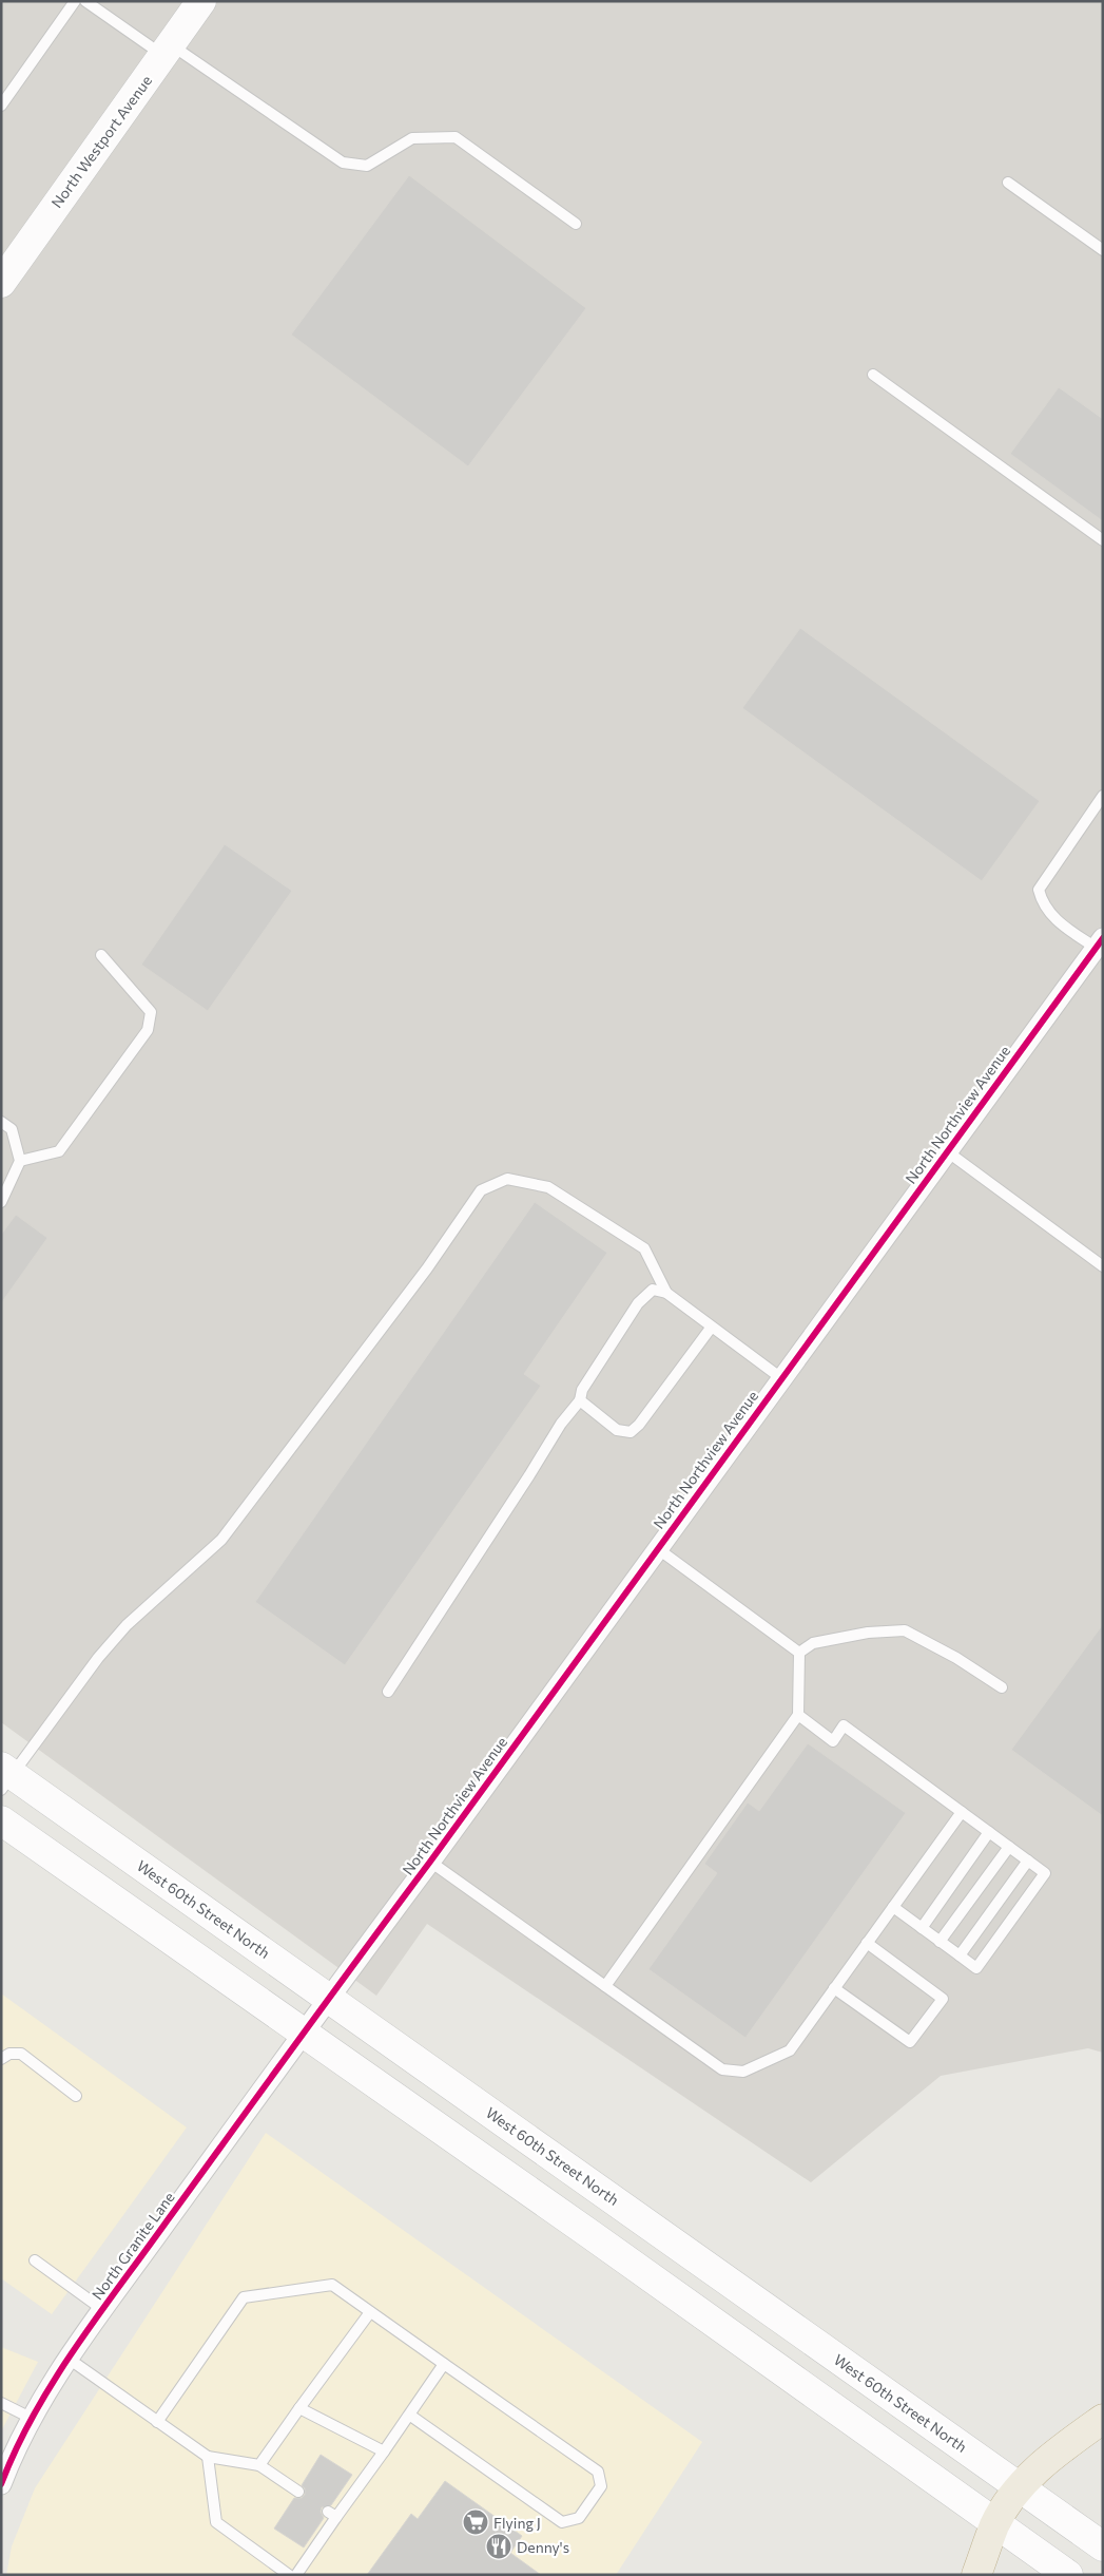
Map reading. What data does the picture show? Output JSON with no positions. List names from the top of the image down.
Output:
{
  "streets": {
    "main road": ["North Westport Avenue", "West 60th Street North"],
    "street": ["North Northview Avenue", "North Granite Lane"]
  },
  "crossings": [
    ["North Northview Avenue", "West 60th Street North"],
    ["North Northview Avenue", "North Granite Lane"]
  ],
  "places": {
    "supermarket": ["Flying J"],
    "restaurant": ["Denny's"]
  }
}
